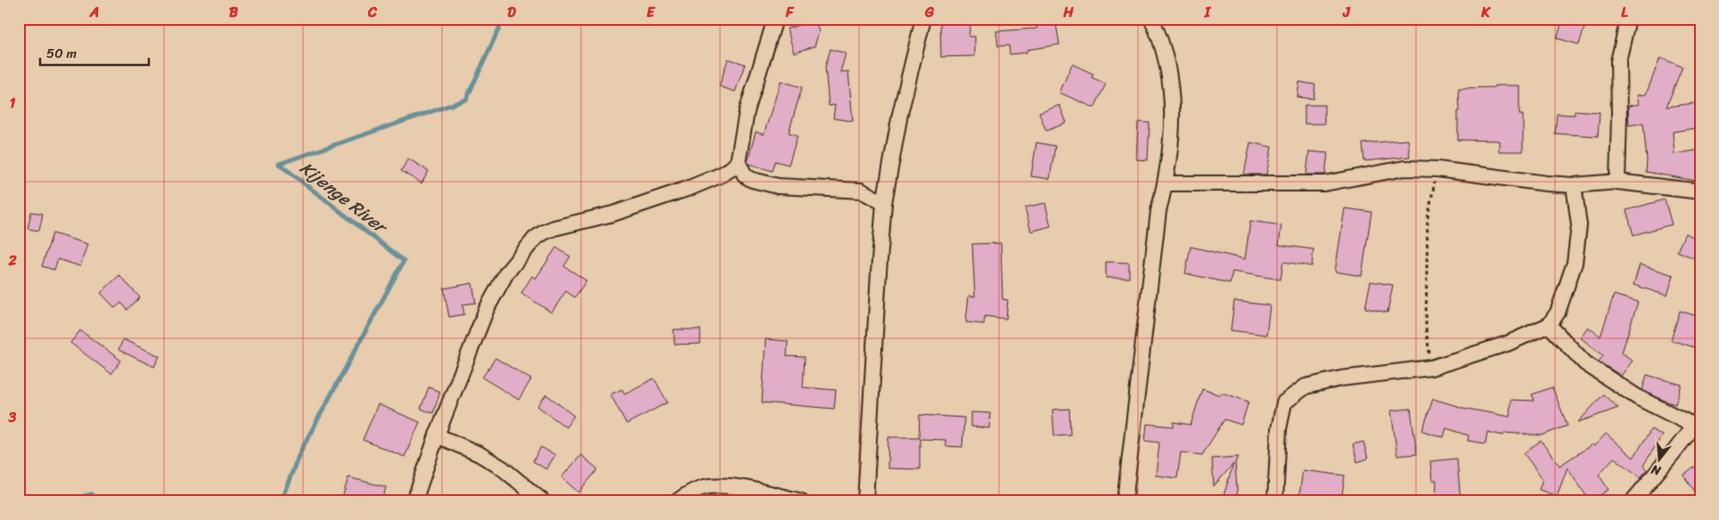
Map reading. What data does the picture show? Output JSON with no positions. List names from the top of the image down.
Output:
{
  "water": ["Kijenge River"],
  "scale_bar": "50 m",
  "north": "bottom",
  "grid": {
    "columns": [
      "A",
      "B",
      "C",
      "D",
      "E",
      "F",
      "G",
      "H",
      "I",
      "J",
      "K",
      "L"
    ],
    "rows": ["1", "2", "3"]
  }
}
